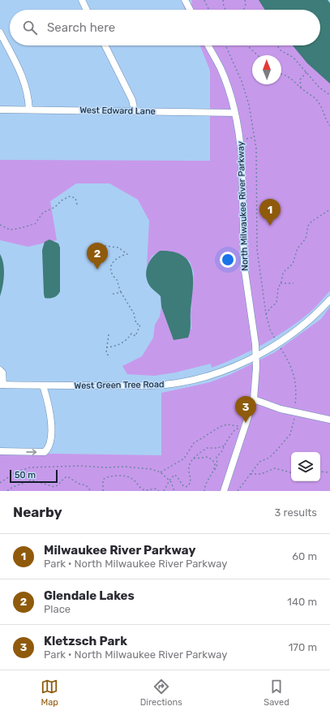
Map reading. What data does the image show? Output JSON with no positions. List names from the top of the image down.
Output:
{
  "streets": {
    "street": ["West Edward Lane", "North Milwaukee River Parkway", "West Green Tree Road"]
  },
  "crossings": [
    ["West Edward Lane", "North Milwaukee River Parkway"],
    ["North Milwaukee River Parkway", "West Green Tree Road"]
  ],
  "scale_bar": "50 m",
  "north": "top",
  "page": {
    "search": "Search here",
    "pins": ["1", "2", "3"],
    "scale": "50 m",
    "heading": ["Nearby", "3 results"],
    "list": [
      {
        "mark": "1",
        "name": "Milwaukee River Parkway",
        "note": "Park · North Milwaukee River Parkway",
        "value": "60 m"
      },
      {
        "mark": "2",
        "name": "Glendale Lakes",
        "note": "Place",
        "value": "140 m"
      },
      {
        "mark": "3",
        "name": "Kletzsch Park",
        "note": "Park · North Milwaukee River Parkway",
        "value": "170 m"
      }
    ],
    "nav": ["Map", "Directions", "Saved"]
  }
}
